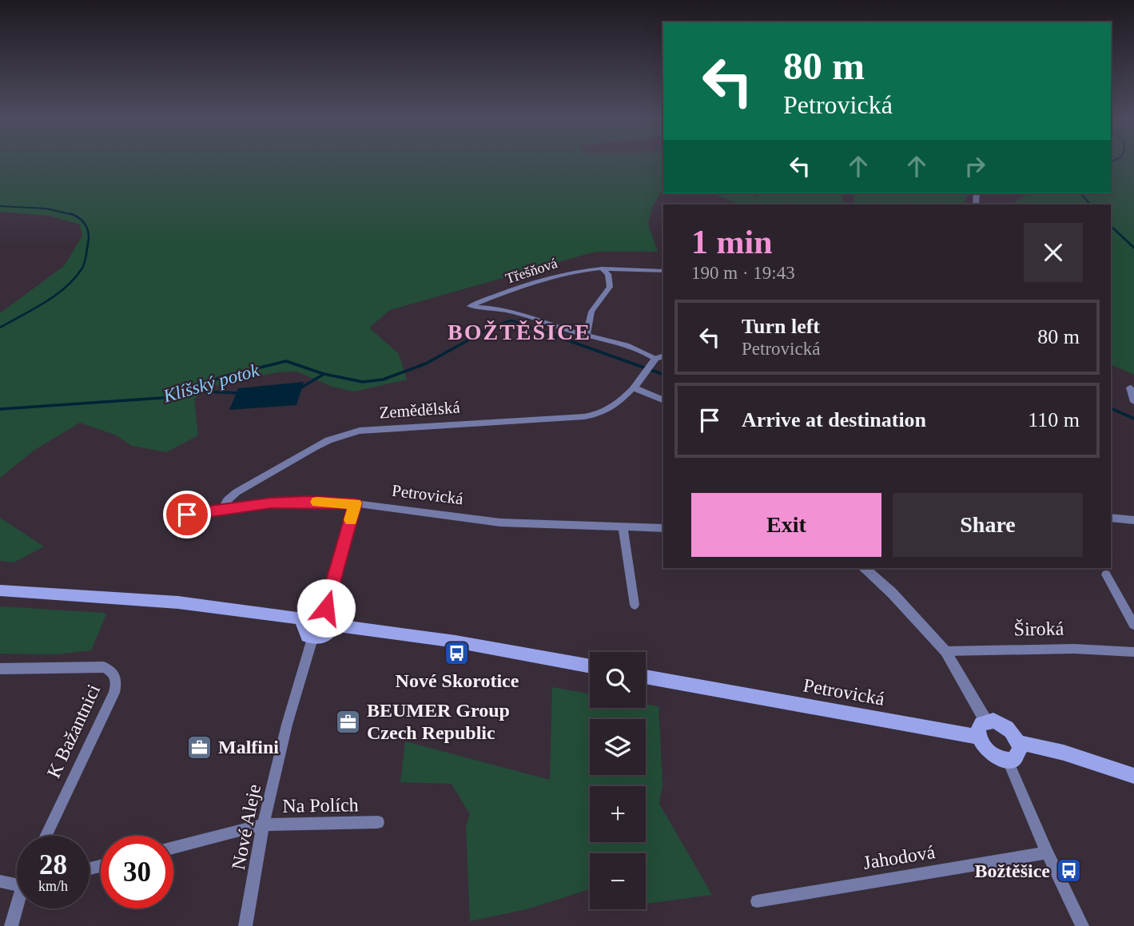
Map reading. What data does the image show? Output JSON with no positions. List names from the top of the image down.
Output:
{
  "streets": {
    "main road": ["Petrovická"],
    "street": [
      "Třešňová",
      "Zemědělská",
      "Široká",
      "K Bažantnici",
      "Na Polích",
      "Nové Aleje",
      "Jahodová"
    ]
  },
  "crossings": [
    ["Zemědělská", "Petrovická"],
    ["Na Polích", "Nové Aleje"]
  ],
  "districts": ["BOŽTĚŠICE"],
  "water": ["Klíšský potok"],
  "places": {
    "bus stop": ["Nové Skorotice", "Božtěšice"],
    "office": ["BEUMER Group Czech Republic", "Malfini"]
  },
  "page": {
    "turn": ["80 m", "Petrovická"],
    "heading": ["1 min", "190 m · 19:43"],
    "list": [
      {
        "name": "Turn left",
        "note": "Petrovická",
        "value": "80 m"
      },
      {
        "name": "Arrive at destination",
        "value": "110 m"
      }
    ],
    "buttons": ["Exit", "Share"],
    "map_buttons": ["+", "−"],
    "speed": "28 km/h",
    "limit": "30"
  }
}
